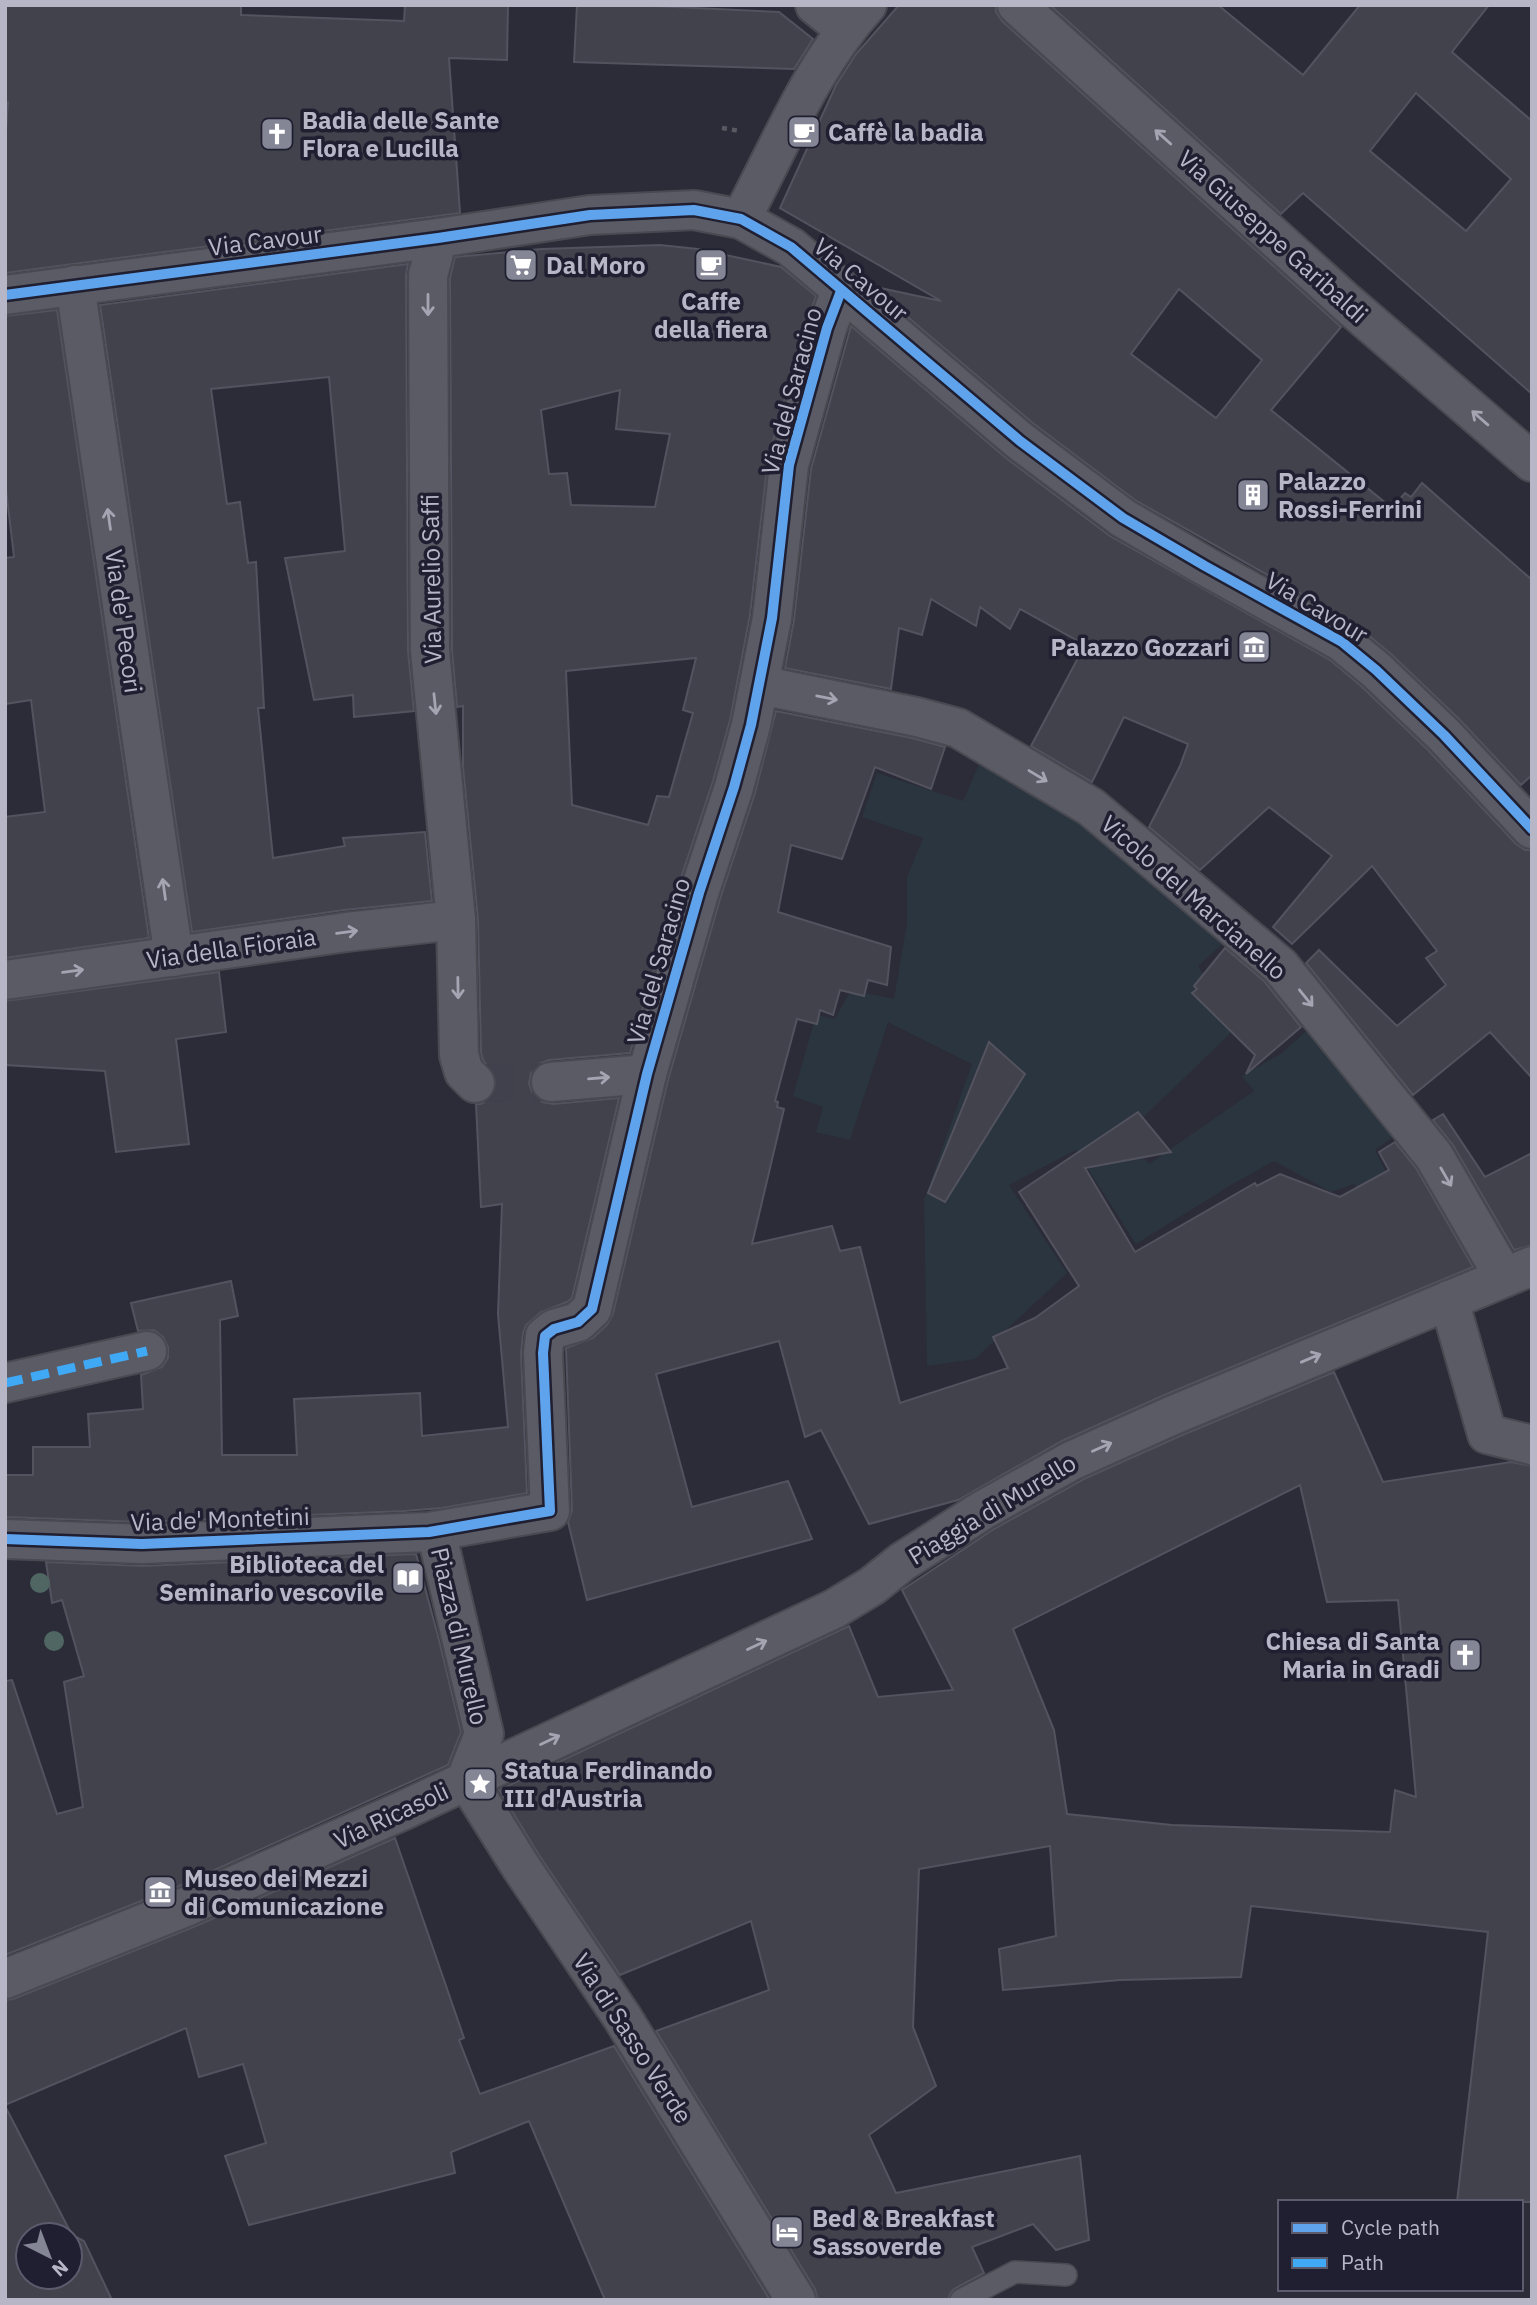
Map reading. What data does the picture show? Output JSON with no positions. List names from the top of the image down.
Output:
{
  "streets": {
    "street": [
      "Via Giuseppe Garibaldi",
      "Via Cavour",
      "Via del Saracino",
      "Via Aurelio Saffi",
      "Via de' Pecori",
      "Vicolo del Marcianello",
      "Via della Fioraia",
      "Piaggia di Murello",
      "Via de' Montetini",
      "Piazza di Murello",
      "Via Ricasoli",
      "Via di Sasso Verde"
    ]
  },
  "crossings": [
    ["Via Cavour", "Via del Saracino"],
    ["Via Cavour", "Via Aurelio Saffi"],
    ["Via Cavour", "Via de' Pecori"],
    ["Via del Saracino", "Vicolo del Marcianello"],
    ["Via del Saracino", "Via de' Montetini"],
    ["Via del Saracino", "Piazza di Murello"],
    ["Via Aurelio Saffi", "Via della Fioraia"],
    ["Via de' Pecori", "Via della Fioraia"],
    ["Vicolo del Marcianello", "Piaggia di Murello"],
    ["Piaggia di Murello", "Piazza di Murello"],
    ["Piaggia di Murello", "Via Ricasoli"],
    ["Piaggia di Murello", "Via di Sasso Verde"],
    ["Via de' Montetini", "Piazza di Murello"],
    ["Piazza di Murello", "Via Ricasoli"],
    ["Piazza di Murello", "Via di Sasso Verde"],
    ["Via Ricasoli", "Via di Sasso Verde"]
  ],
  "one_way": [
    "Via Giuseppe Garibaldi",
    "Via Aurelio Saffi",
    "Via de' Pecori",
    "Vicolo del Marcianello",
    "Via della Fioraia",
    "Piaggia di Murello"
  ],
  "places": {
    "cafe": ["Caffè la badia", "Caffe della fiera"],
    "church": ["Badia delle Sante Flora e Lucilla", "Chiesa di Santa Maria in Gradi"],
    "supermarket": ["Dal Moro"],
    "building": ["Palazzo Rossi-Ferrini"],
    "museum": ["Palazzo Gozzari", "Museo dei Mezzi di Comunicazione"],
    "library": ["Biblioteca del Seminario vescovile"],
    "place": ["Statua Ferdinando III d'Austria"],
    "hotel": ["Bed & Breakfast Sassoverde"]
  },
  "legend": ["Cycle path", "Path"],
  "north": "bottom right"
}
